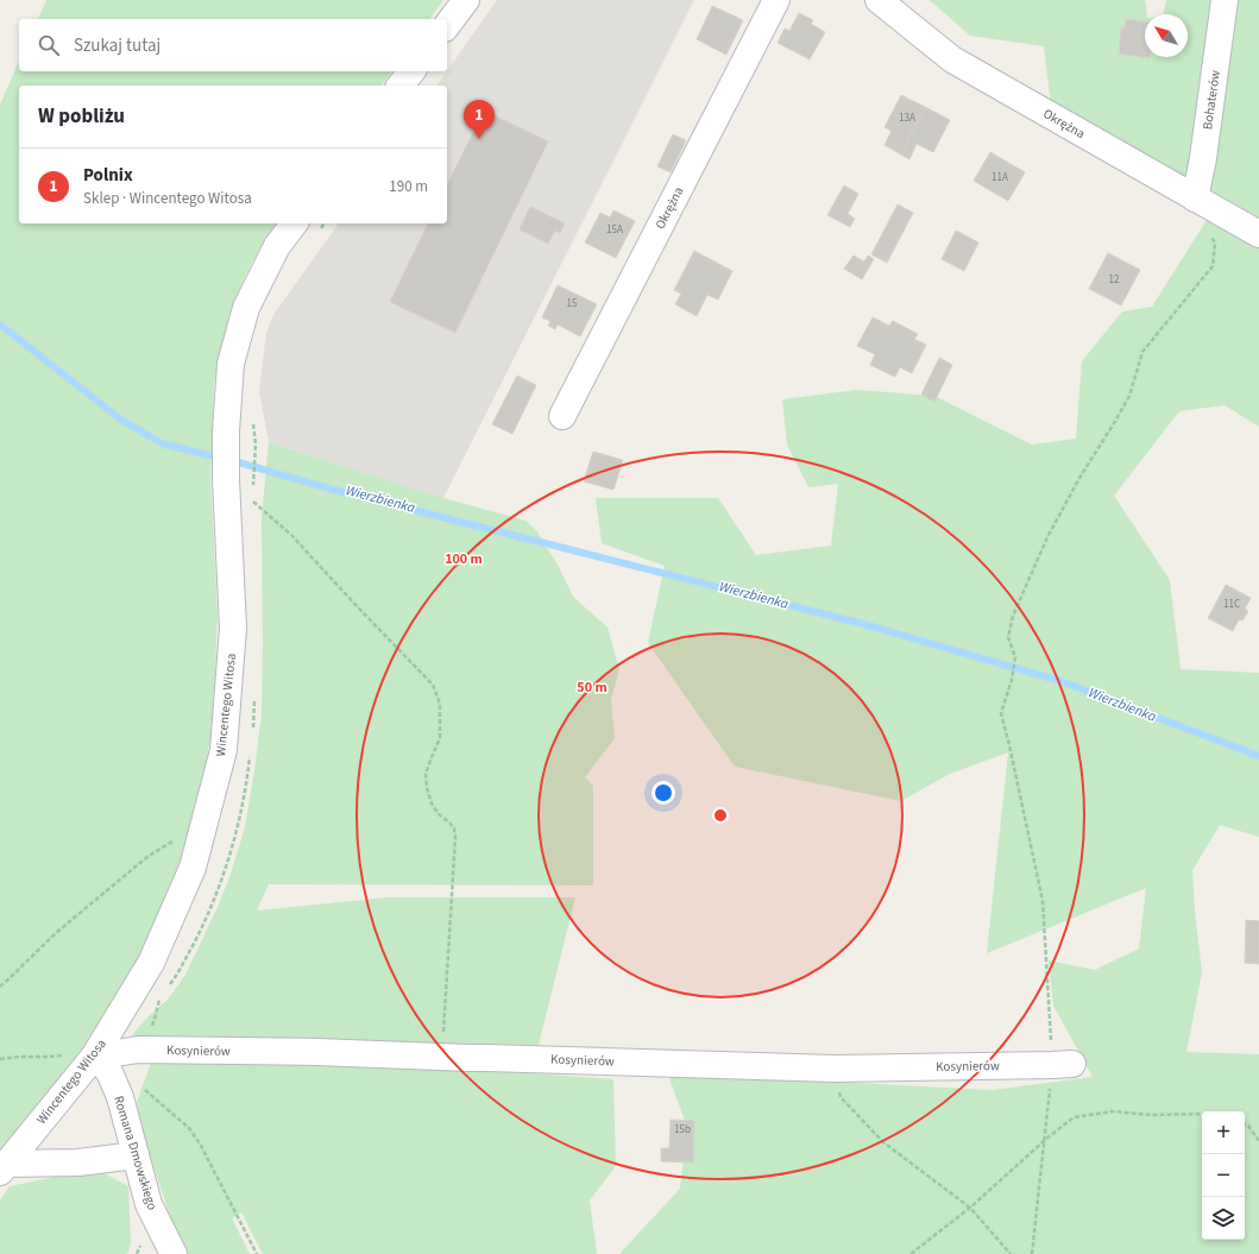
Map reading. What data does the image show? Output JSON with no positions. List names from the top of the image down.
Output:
{
  "streets": {
    "street": [
      "Bohaterów",
      "Okrężna",
      "Wincentego Witosa",
      "Kosynierów",
      "Romana Dmowskiego"
    ]
  },
  "crossings": [
    ["Bohaterów", "Okrężna"],
    ["Wincentego Witosa", "Kosynierów"],
    ["Wincentego Witosa", "Romana Dmowskiego"],
    ["Kosynierów", "Romana Dmowskiego"]
  ],
  "water": ["Wierzbienka"],
  "house_numbers": [
    "13A",
    "11A",
    "15A",
    "12",
    "15",
    "11C",
    "15b"
  ],
  "north": "top left",
  "page": {
    "search": "Szukaj tutaj",
    "heading": "W pobliżu",
    "pins": "1",
    "list": [
      {
        "mark": "1",
        "name": "Polnix",
        "note": "Sklep · Wincentego Witosa",
        "value": "190 m"
      }
    ],
    "map_buttons": ["+", "−"]
  },
  "rings": ["100 m", "50 m"]
}
